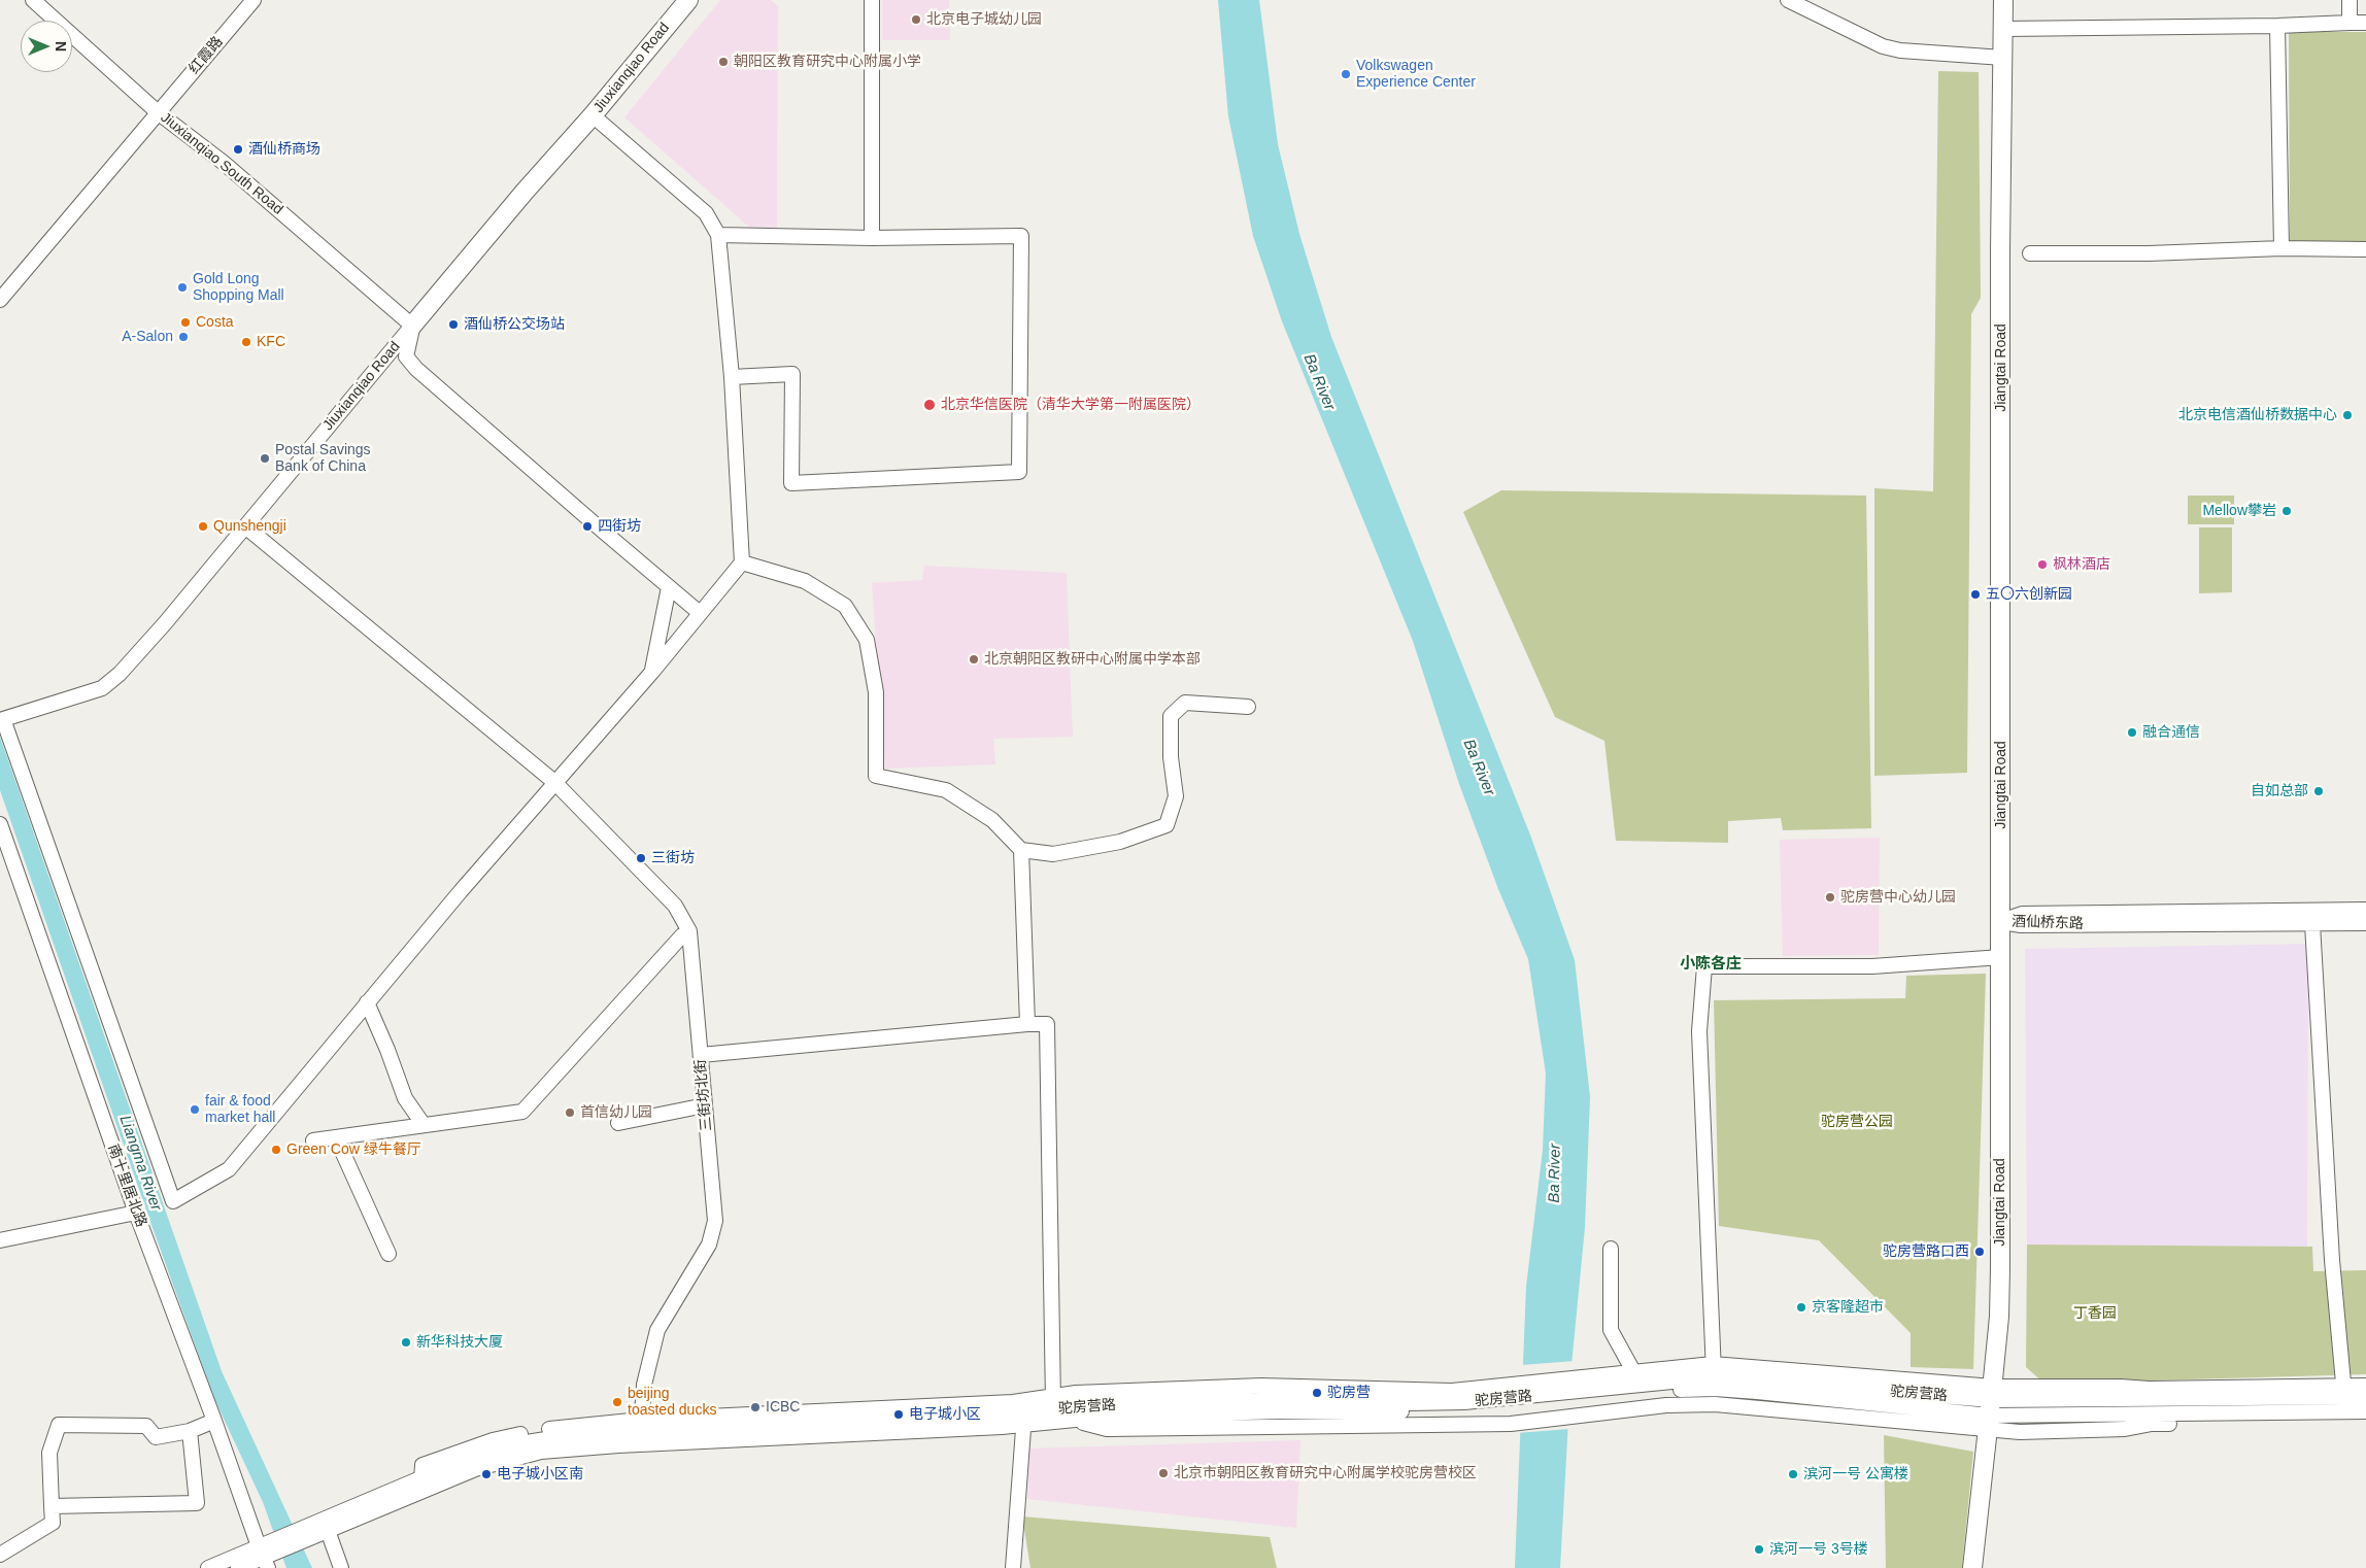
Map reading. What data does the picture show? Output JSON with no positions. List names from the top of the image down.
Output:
{
  "streets": {
    "main road": ["Jiuxianqiao Road", "Jiangtai Road"],
    "street": [
      "红霞路",
      "Jiuxianqiao South Road",
      "酒仙桥东路",
      "三街坊北街",
      "南十里居北路",
      "驼房营路"
    ]
  },
  "crossings": [
    ["红霞路", "Jiuxianqiao South Road"],
    ["Jiuxianqiao Road", "Jiuxianqiao South Road"],
    ["Jiuxianqiao Road", "三街坊北街"],
    ["Jiangtai Road", "酒仙桥东路"],
    ["Jiangtai Road", "驼房营路"],
    ["三街坊北街", "驼房营路"]
  ],
  "districts": ["小陈各庄"],
  "water": ["Ba River", "Liangma River"],
  "parks": ["驼房营公园", "丁香园"],
  "places": [
    "北京电子城幼儿园",
    "朝阳区教育研究中心附属小学",
    "Volkswagen Experience Center",
    "酒仙桥商场",
    "Gold Long Shopping Mall",
    "Costa",
    "酒仙桥公交场站",
    "A-Salon",
    "KFC",
    "北京华信医院（清华大学第一附属医院）",
    "北京电信酒仙桥数据中心",
    "Postal Savings Bank of China",
    "Mellow攀岩",
    "Qunshengji",
    "四街坊",
    "枫林酒店",
    "五〇六创新园",
    "北京朝阳区教研中心附属中学本部",
    "融合通信",
    "自如总部",
    "三街坊",
    "驼房营中心幼儿园",
    "fair & food market hall",
    "首信幼儿园",
    "Green Cow 绿牛餐厅",
    "驼房营路口西",
    "京客隆超市",
    "新华科技大厦",
    "驼房营",
    "beijing toasted ducks",
    "ICBC",
    "电子城小区",
    "北京市朝阳区教育研究中心附属学校驼房营校区",
    "电子城小区南",
    "滨河一号 公寓楼",
    "滨河一号 3号楼"
  ],
  "north": "right"
}
